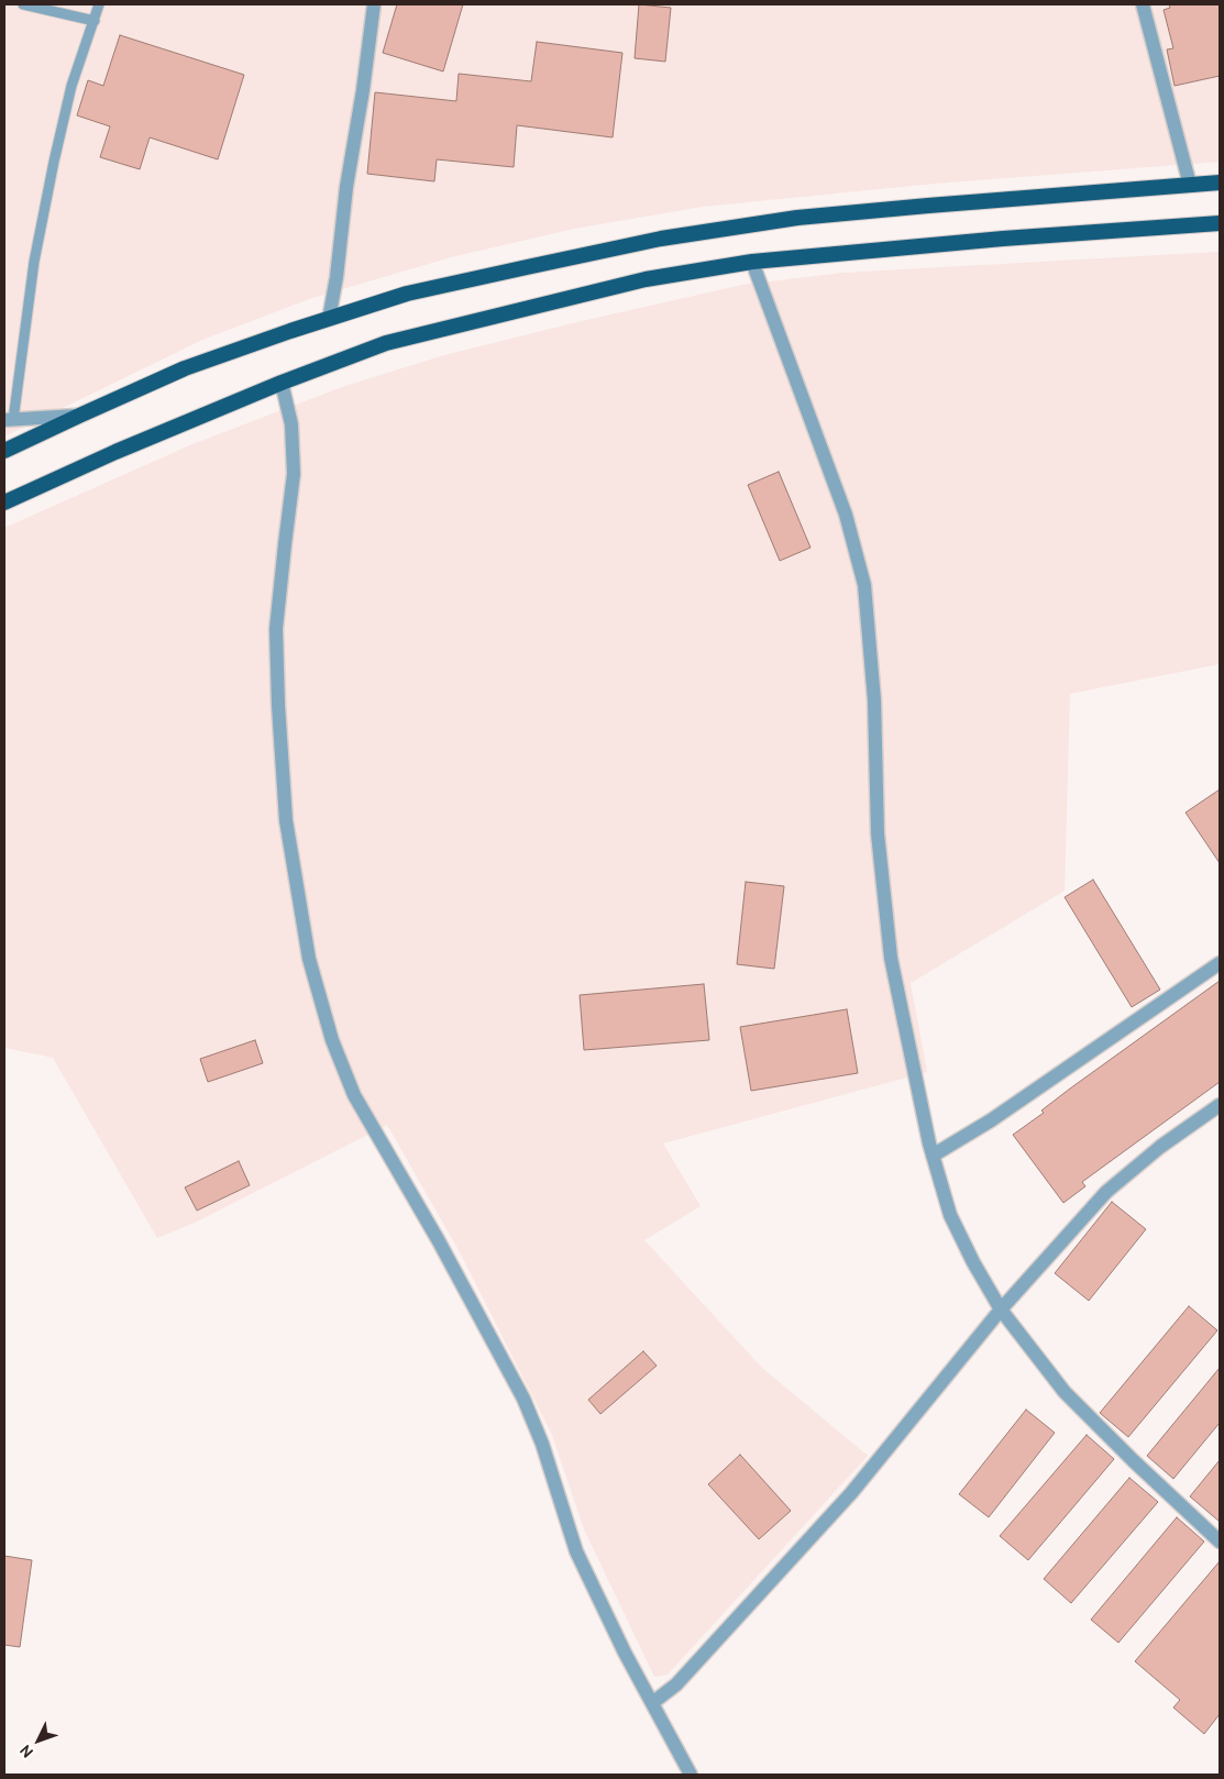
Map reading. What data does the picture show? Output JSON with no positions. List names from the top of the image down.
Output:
{
  "north": "bottom left"
}
